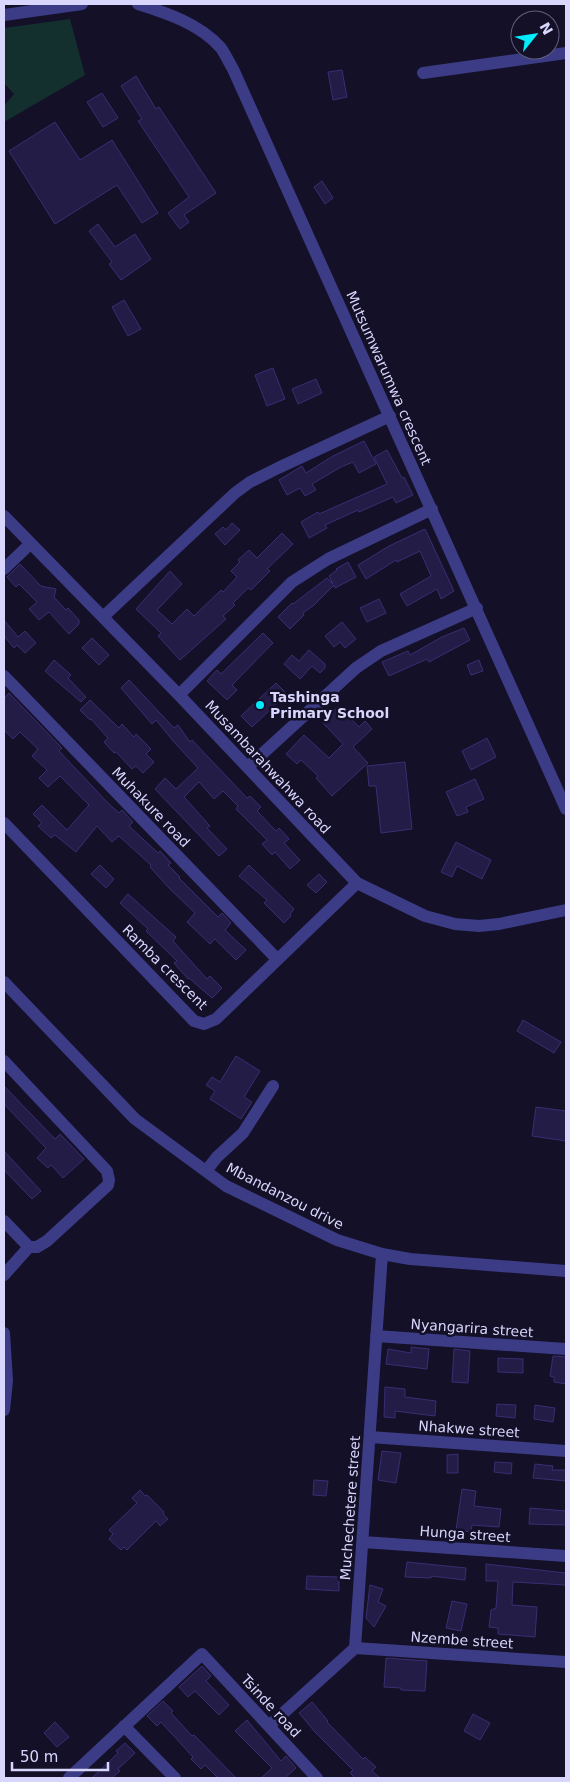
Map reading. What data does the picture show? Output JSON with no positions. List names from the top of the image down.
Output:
{
  "streets": {
    "street": [
      "Mutsumwarumwa crescent",
      "Musambarahwahwa road",
      "Muhakure road",
      "Ramba crescent",
      "Mbandanzou drive",
      "Nyangarira street",
      "Nhakwe street",
      "Muchechetere street",
      "Hunga street",
      "Nzembe street",
      "Tsinde road"
    ]
  },
  "crossings": [
    ["Musambarahwahwa road", "Ramba crescent"],
    ["Muhakure road", "Ramba crescent"],
    ["Mbandanzou drive", "Muchechetere street"],
    ["Nyangarira street", "Muchechetere street"],
    ["Nhakwe street", "Muchechetere street"],
    ["Muchechetere street", "Hunga street"],
    ["Muchechetere street", "Nzembe street"]
  ],
  "places": ["Tashinga Primary School"],
  "scale_bar": "50 m",
  "north": "top right"
}
